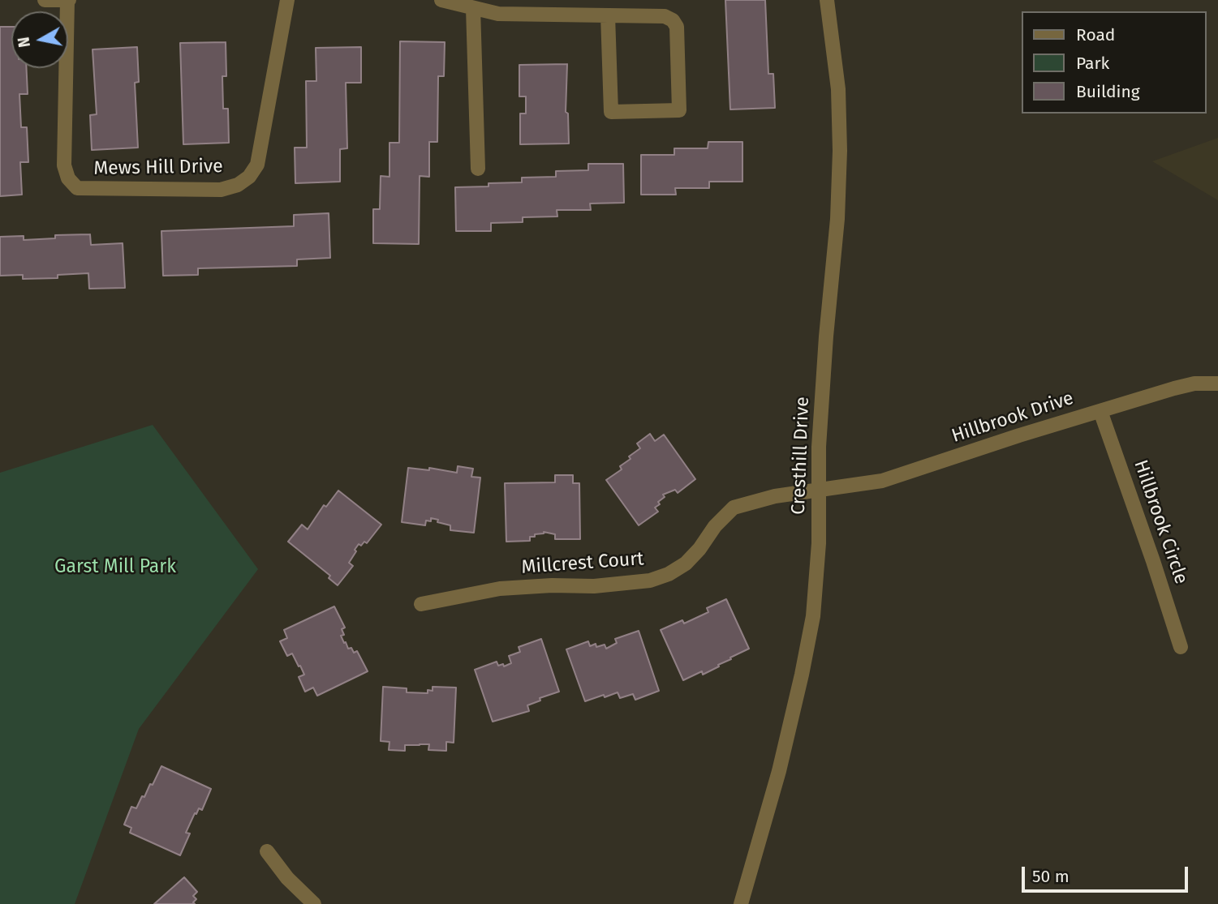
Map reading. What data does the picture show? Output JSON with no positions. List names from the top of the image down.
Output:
{
  "streets": {
    "street": [
      "Mews Hill Drive",
      "Hillbrook Drive",
      "Cresthill Drive",
      "Hillbrook Circle",
      "Millcrest Court"
    ]
  },
  "crossings": [
    ["Hillbrook Drive", "Cresthill Drive"],
    ["Hillbrook Drive", "Hillbrook Circle"],
    ["Hillbrook Drive", "Millcrest Court"],
    ["Cresthill Drive", "Millcrest Court"]
  ],
  "parks": ["Garst Mill Park"],
  "legend": ["Road", "Park", "Building"],
  "scale_bar": "50 m",
  "north": "left"
}
